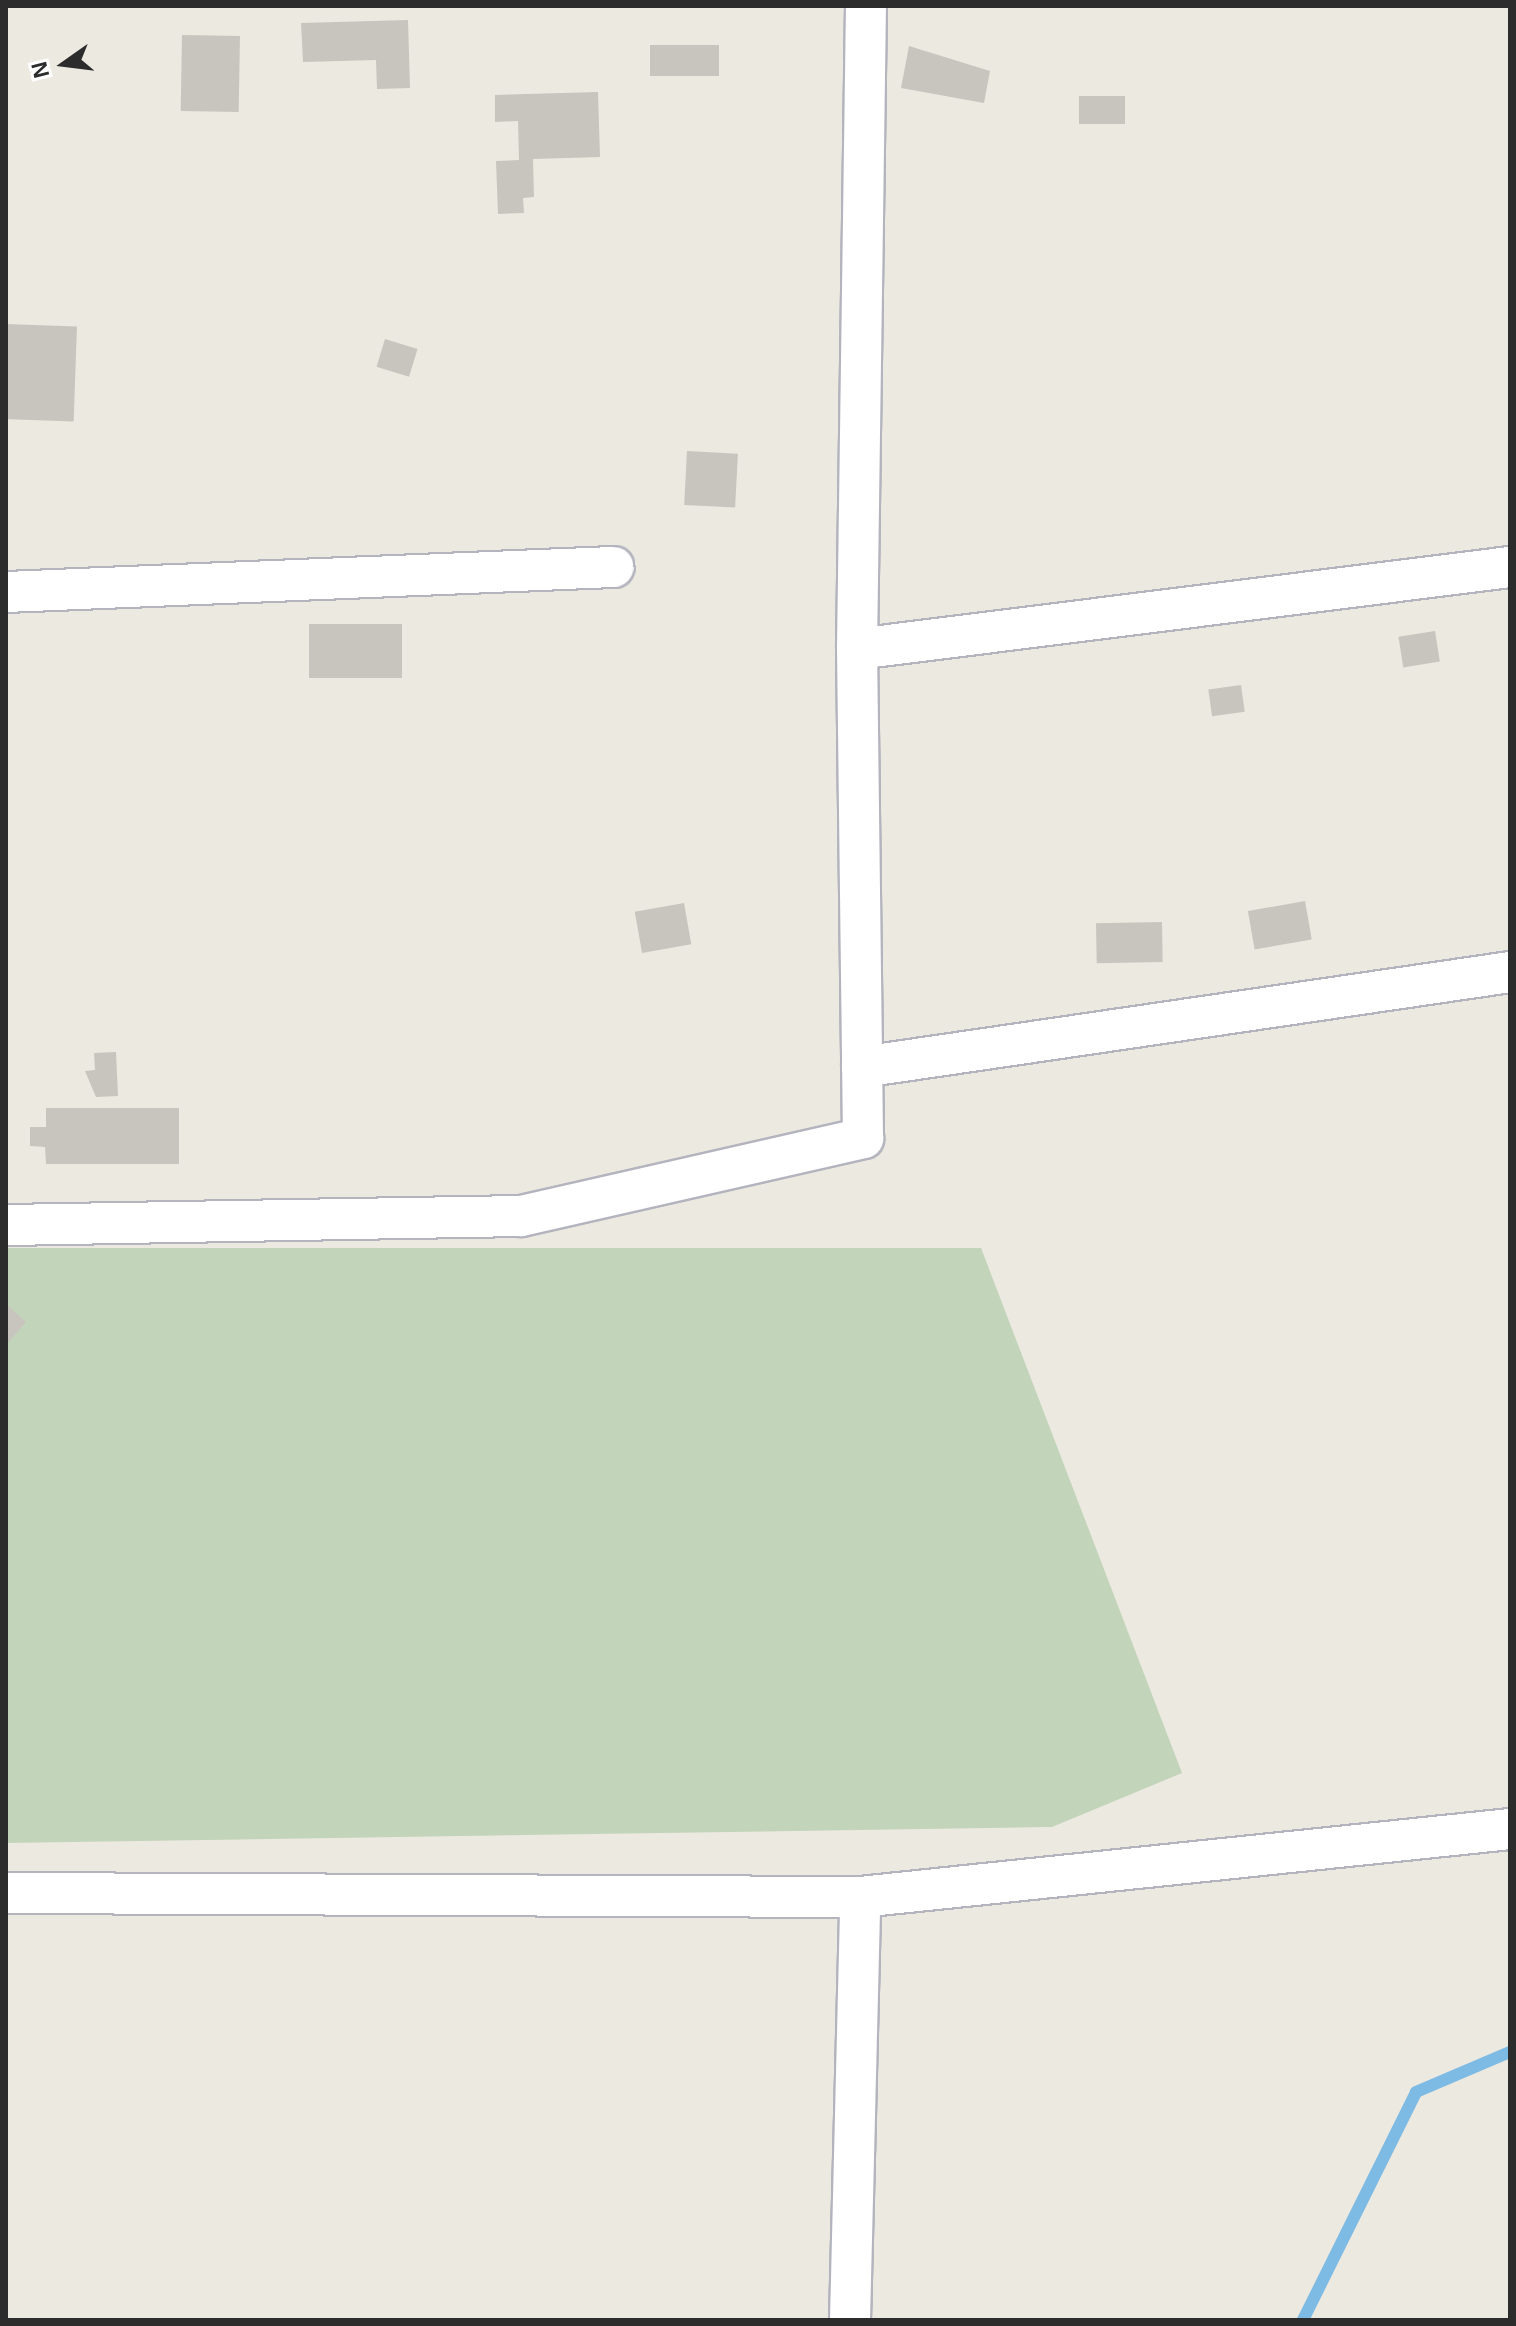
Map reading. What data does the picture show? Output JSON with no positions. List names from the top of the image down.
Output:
{
  "north": "left"
}
